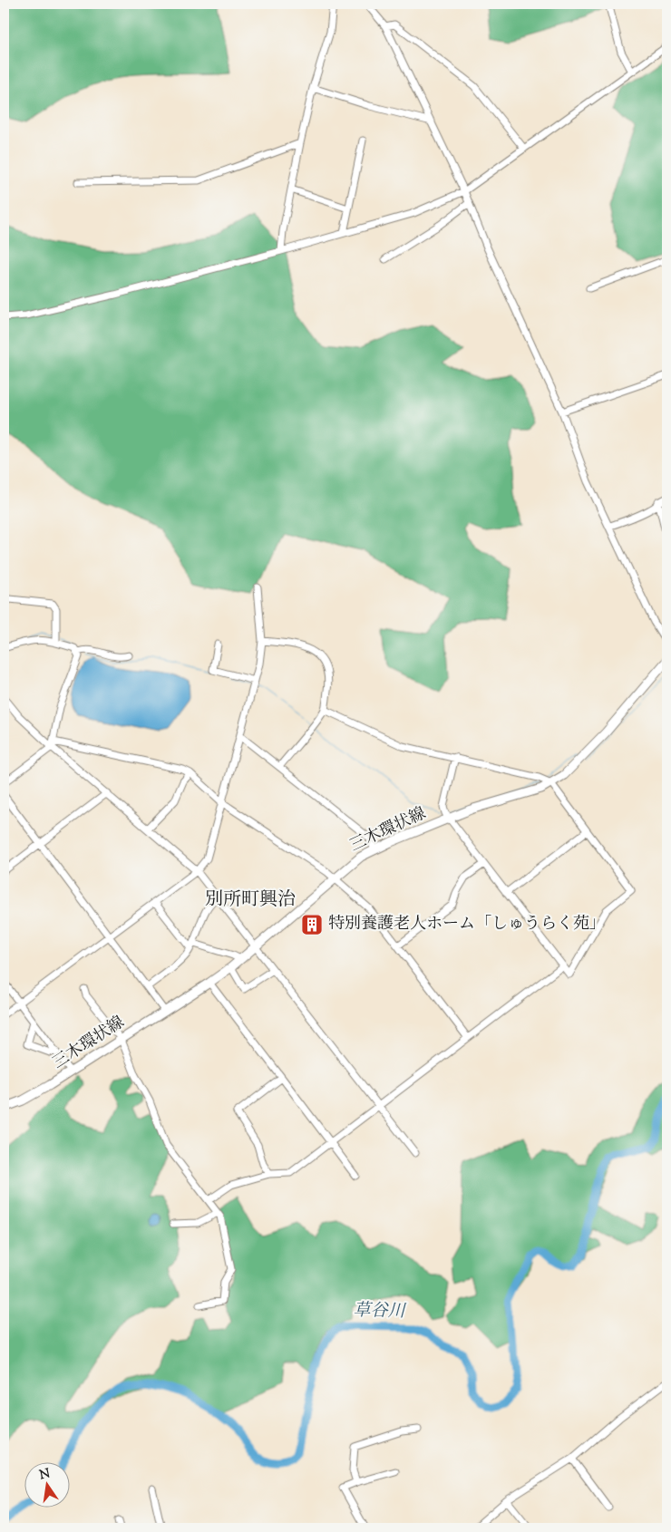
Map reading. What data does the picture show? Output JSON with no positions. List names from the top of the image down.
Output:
{
  "streets": {
    "main road": ["三木環状線"]
  },
  "districts": ["別所町興治"],
  "water": ["草谷川"],
  "places": {
    "building": ["特別養護老人ホーム「しゅうらく苑」"]
  },
  "north": "top"
}
